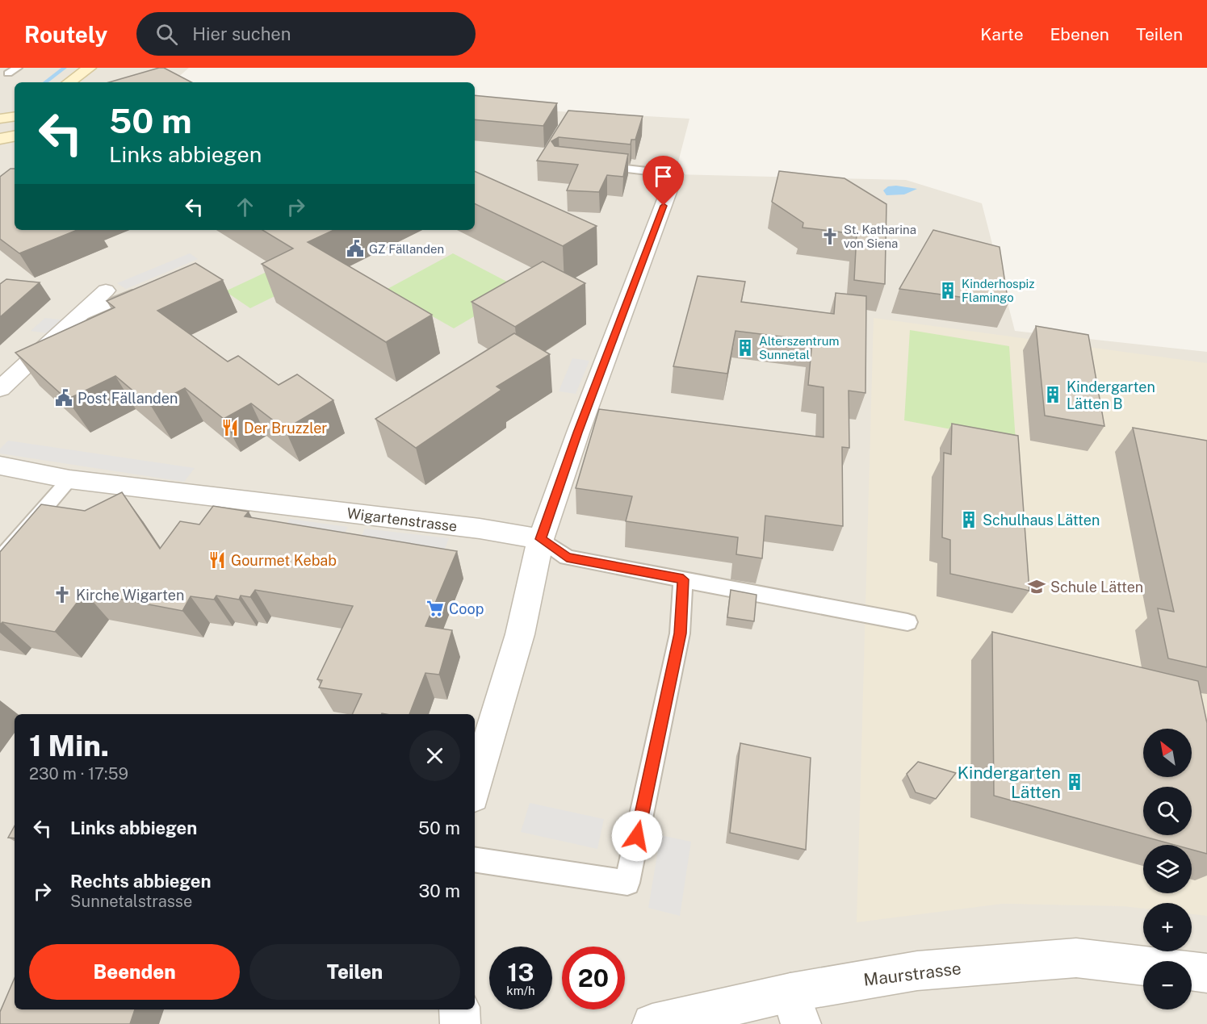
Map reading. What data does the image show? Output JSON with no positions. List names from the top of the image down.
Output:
{
  "streets": {
    "street": ["Wigartenstrasse", "Maurstrasse"]
  },
  "places": {
    "church": ["St. Katharina von Siena", "Kirche Wigarten"],
    "public building": ["GZ Fällanden", "Post Fällanden"],
    "building": [
      "Kinderhospiz Flamingo",
      "Alterszentrum Sunnetal",
      "Kindergarten Lätten B",
      "Schulhaus Lätten",
      "Kindergarten Lätten"
    ],
    "restaurant": ["Der Bruzzler", "Gourmet Kebab"],
    "school or university": ["Schule Lätten"],
    "supermarket": ["Coop"]
  },
  "north": "top left",
  "page": {
    "header": "Routely",
    "search": "Hier suchen",
    "nav": ["Karte", "Ebenen", "Teilen"],
    "turn": ["50 m", "Links abbiegen"],
    "heading": ["1 Min.", "230 m · 17:59"],
    "map_buttons": ["+", "−"],
    "list": [
      {
        "name": "Links abbiegen",
        "value": "50 m"
      },
      {
        "name": "Rechts abbiegen",
        "note": "Sunnetalstrasse",
        "value": "30 m"
      }
    ],
    "buttons": ["Beenden", "Teilen"],
    "speed": "13 km/h",
    "limit": "20"
  }
}
